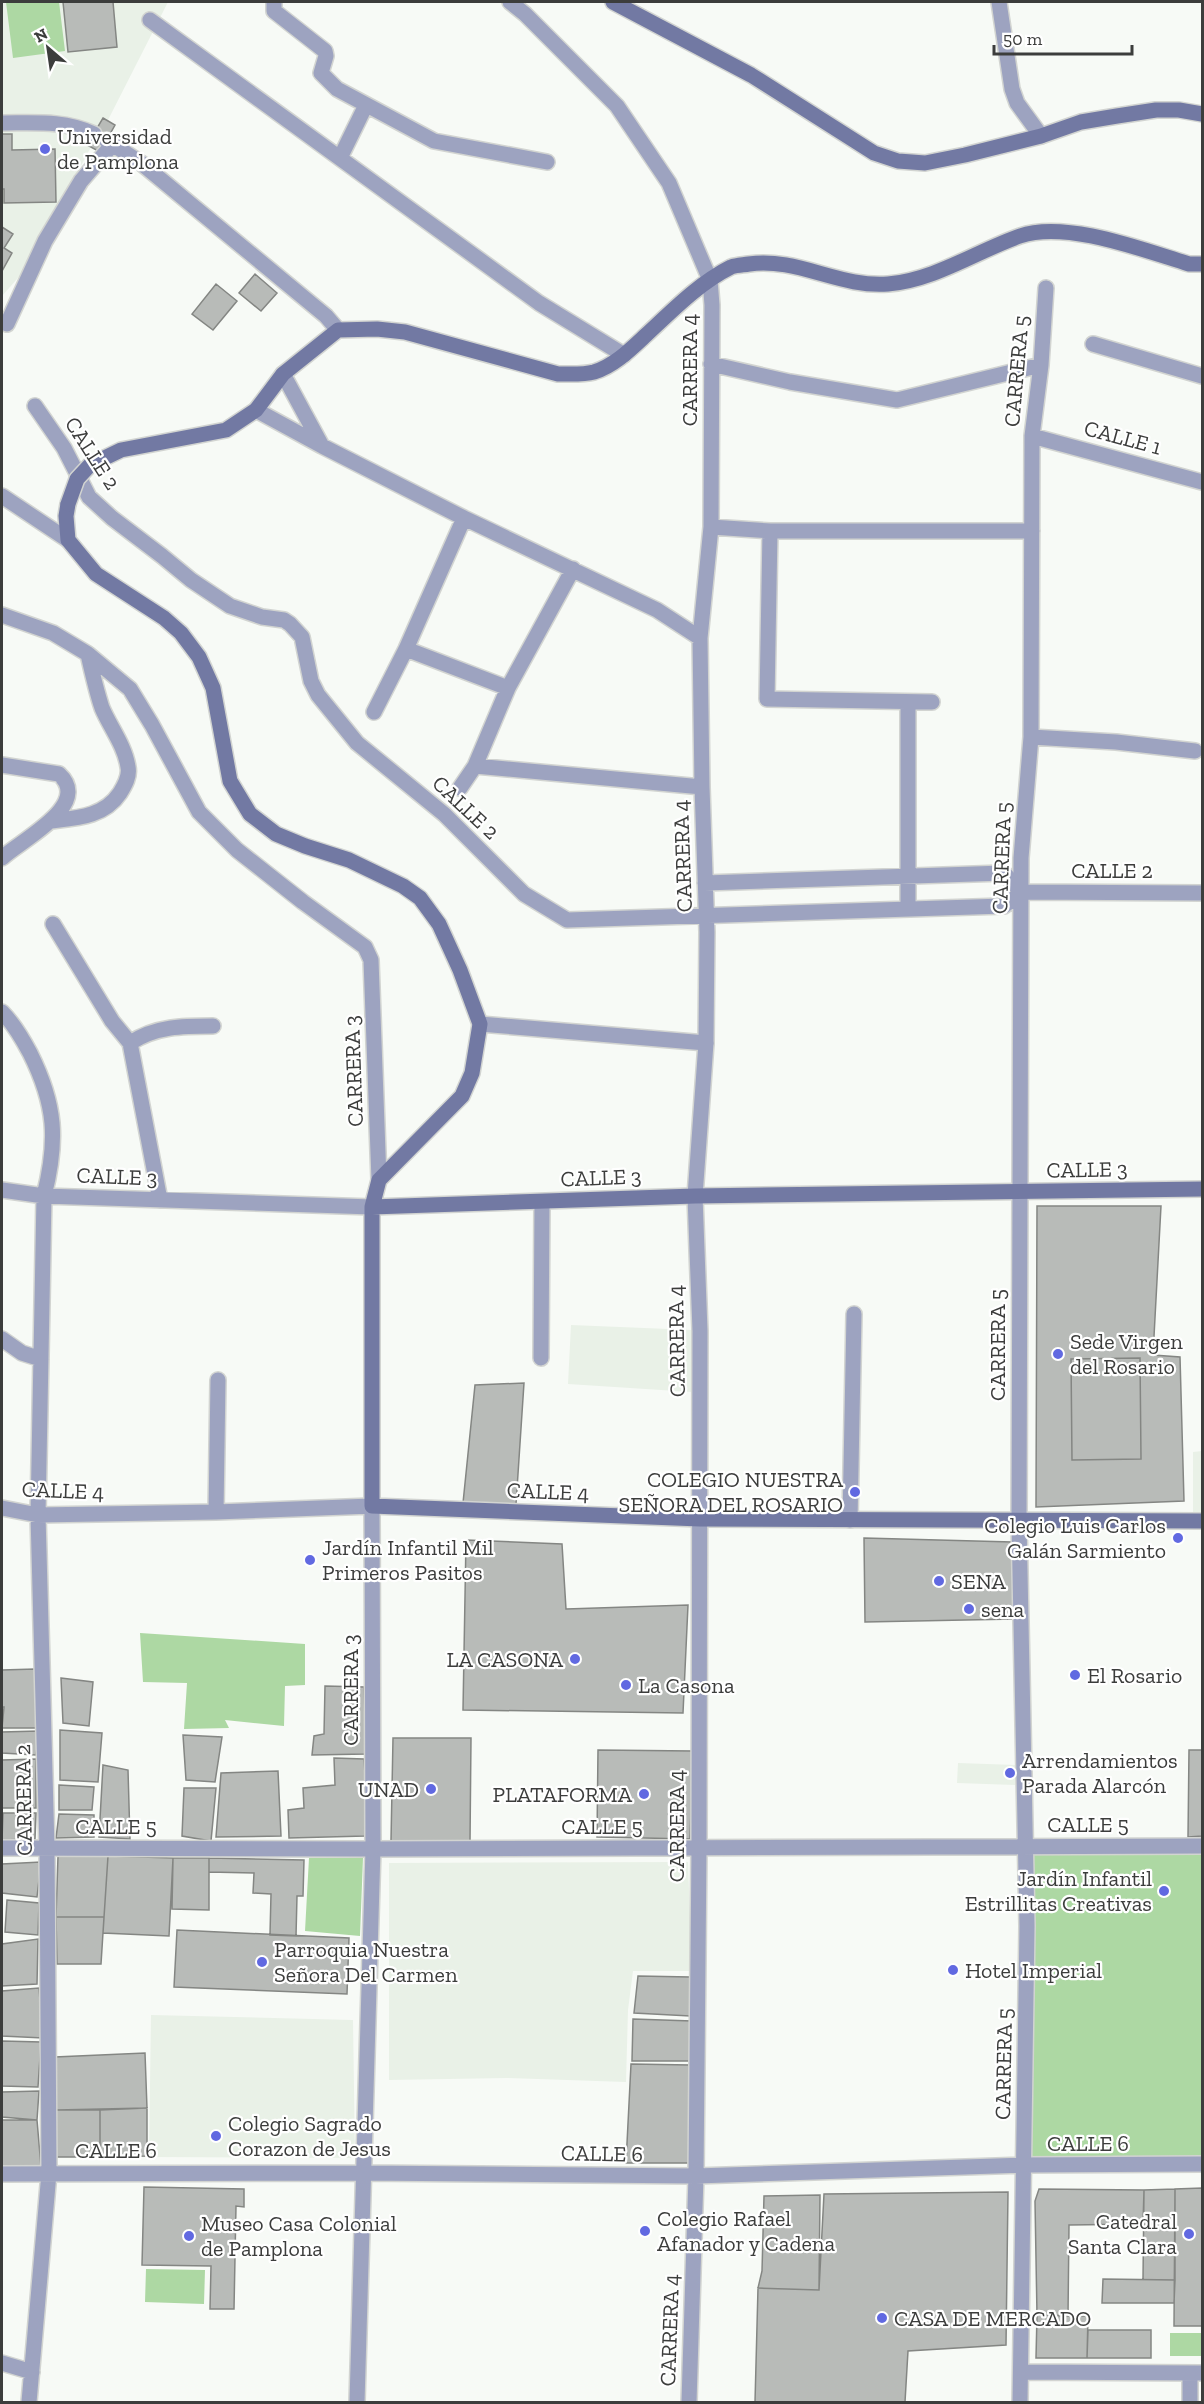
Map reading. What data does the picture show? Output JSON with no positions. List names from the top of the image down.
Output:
{
  "streets": {
    "main road": ["CARRERA 3", "CALLE 3", "CALLE 4"],
    "street": [
      "CARRERA 4",
      "CARRERA 5",
      "CALLE 1",
      "CALLE 2",
      "CARRERA 2",
      "CALLE 5",
      "CALLE 6"
    ]
  },
  "crossings": [
    ["CARRERA 4", "CALLE 2"],
    ["CARRERA 4", "CALLE 3"],
    ["CARRERA 4", "CALLE 4"],
    ["CARRERA 4", "CALLE 5"],
    ["CARRERA 4", "CALLE 6"],
    ["CARRERA 5", "CALLE 1"],
    ["CARRERA 5", "CALLE 2"],
    ["CARRERA 5", "CALLE 3"],
    ["CARRERA 5", "CALLE 4"],
    ["CARRERA 5", "CALLE 5"],
    ["CARRERA 5", "CALLE 6"],
    ["CARRERA 3", "CALLE 3"],
    ["CARRERA 3", "CALLE 4"],
    ["CARRERA 3", "CALLE 5"],
    ["CARRERA 3", "CALLE 6"],
    ["CALLE 3", "CARRERA 2"],
    ["CALLE 4", "CARRERA 2"],
    ["CARRERA 2", "CALLE 5"],
    ["CARRERA 2", "CALLE 6"]
  ],
  "places": [
    "Universidad de Pamplona",
    "Sede Virgen del Rosario",
    "COLEGIO NUESTRA SEÑORA DEL ROSARIO",
    "Colegio Luis Carlos Galán Sarmiento",
    "Jardín Infantil Mil Primeros Pasitos",
    "SENA",
    "sena",
    "LA CASONA",
    "El Rosario",
    "La Casona",
    "Arrendamientos Parada Alarcón",
    "UNAD",
    "PLATAFORMA",
    "Jardín Infantil Estrillitas Creativas",
    "Parroquia Nuestra Señora Del Carmen",
    "Hotel Imperial",
    "Colegio Sagrado Corazon de Jesus",
    "Colegio Rafael Afanador y Cadena",
    "Catedral Santa Clara",
    "Museo Casa Colonial de Pamplona",
    "CASA DE MERCADO"
  ],
  "scale_bar": "50 m",
  "north": "top left"
}
